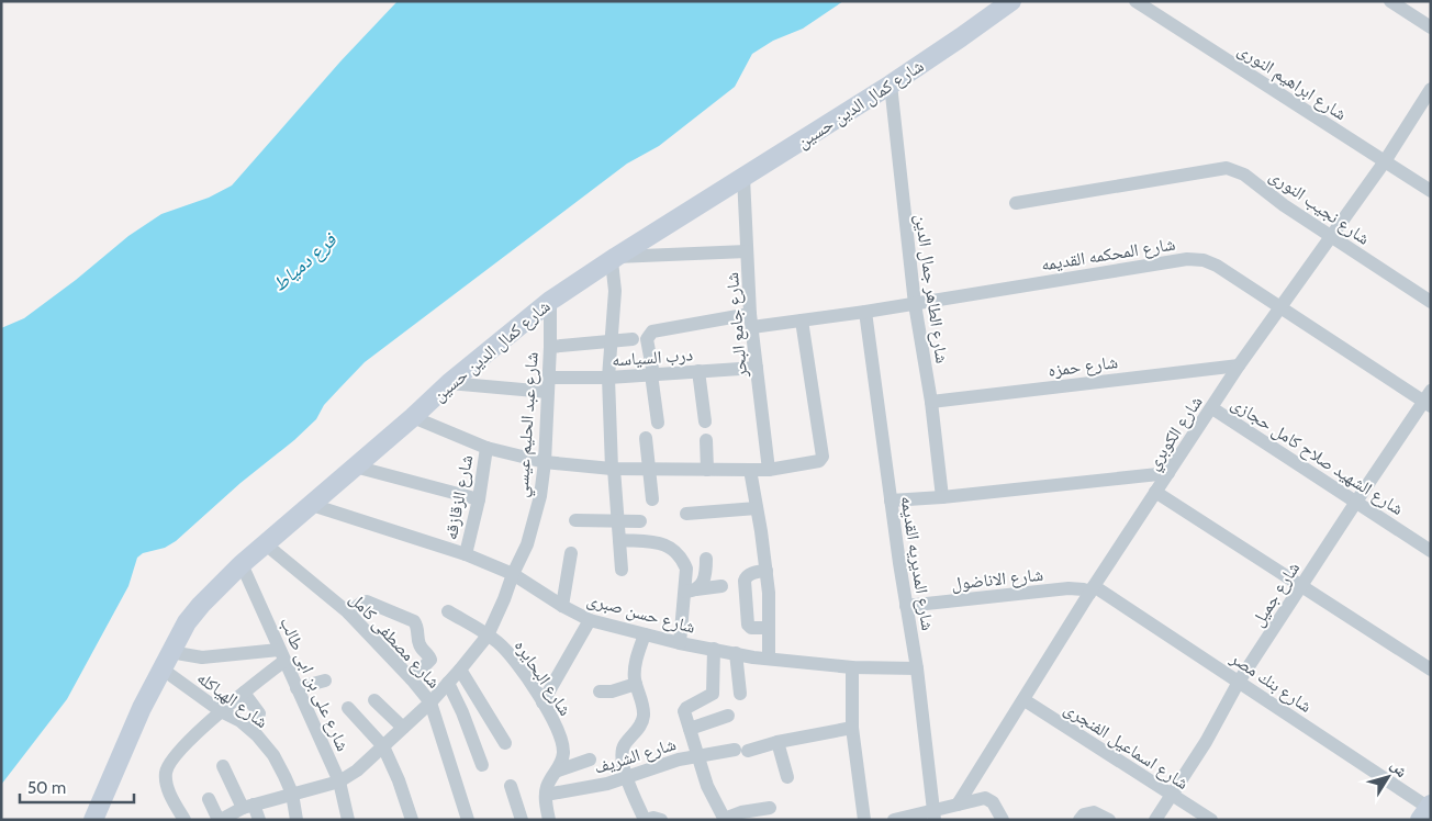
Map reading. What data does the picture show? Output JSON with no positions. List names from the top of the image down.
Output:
{
  "streets": {
    "main road": ["شارع كمال الدين حسين"],
    "street": [
      "شارع ابراهيم النورى",
      "شارع نجيب النورى",
      "شارع المحكمه القديمه",
      "شارع الطاهر جمال الدين",
      "شارع جامع البحر",
      "درب السياسه",
      "شارع حمزه",
      "شارع عبد الحليم عيسي",
      "شارع الكوبري",
      "شارع الشهيد صلاح كامل حجازى",
      "شارع الزقازقه",
      "شارع المديريه القديمه",
      "شارع الاناضول",
      "شارع جميل",
      "شارع حسن صبرى",
      "شارع مصطفى كامل",
      "شارع البحايره",
      "شارع بنك مصر",
      "شارع على بن ابى طالب",
      "شارع الهياكله",
      "شارع اسماعيل الفنجرى",
      "شارع الشريف"
    ]
  },
  "crossings": [
    ["شارع ابراهيم النورى", "شارع الكوبري"],
    ["شارع كمال الدين حسين", "شارع الطاهر جمال الدين"],
    ["شارع كمال الدين حسين", "شارع جامع البحر"],
    ["شارع كمال الدين حسين", "درب السياسه"],
    ["شارع كمال الدين حسين", "شارع عبد الحليم عيسي"],
    ["شارع كمال الدين حسين", "شارع حسن صبرى"],
    ["شارع كمال الدين حسين", "شارع مصطفى كامل"],
    ["شارع كمال الدين حسين", "شارع على بن ابى طالب"],
    ["شارع كمال الدين حسين", "شارع الهياكله"],
    ["شارع نجيب النورى", "شارع الكوبري"],
    ["شارع المحكمه القديمه", "شارع الطاهر جمال الدين"],
    ["شارع المحكمه القديمه", "شارع جامع البحر"],
    ["شارع المحكمه القديمه", "درب السياسه"],
    ["شارع المحكمه القديمه", "شارع الكوبري"],
    ["شارع المحكمه القديمه", "شارع المديريه القديمه"],
    ["شارع المحكمه القديمه", "شارع جميل"],
    ["شارع الطاهر جمال الدين", "شارع حمزه"],
    ["شارع جامع البحر", "درب السياسه"],
    ["درب السياسه", "شارع عبد الحليم عيسي"],
    ["شارع حمزه", "شارع الكوبري"],
    ["شارع عبد الحليم عيسي", "شارع حسن صبرى"],
    ["شارع عبد الحليم عيسي", "شارع مصطفى كامل"],
    ["شارع عبد الحليم عيسي", "شارع البحايره"],
    ["شارع عبد الحليم عيسي", "شارع على بن ابى طالب"],
    ["شارع عبد الحليم عيسي", "شارع الهياكله"],
    ["شارع الكوبري", "شارع الشهيد صلاح كامل حجازى"],
    ["شارع الكوبري", "شارع الاناضول"],
    ["شارع الكوبري", "شارع بنك مصر"],
    ["شارع الكوبري", "شارع اسماعيل الفنجرى"],
    ["شارع الشهيد صلاح كامل حجازى", "شارع جميل"],
    ["شارع الزقازقه", "شارع حسن صبرى"],
    ["شارع المديريه القديمه", "شارع الاناضول"],
    ["شارع المديريه القديمه", "شارع حسن صبرى"],
    ["شارع الاناضول", "شارع بنك مصر"],
    ["شارع جميل", "شارع بنك مصر"],
    ["شارع جميل", "شارع اسماعيل الفنجرى"],
    ["شارع البحايره", "شارع الشريف"]
  ],
  "water": ["فرع دمياط"],
  "scale_bar": "50 m",
  "north": "top right"
}
